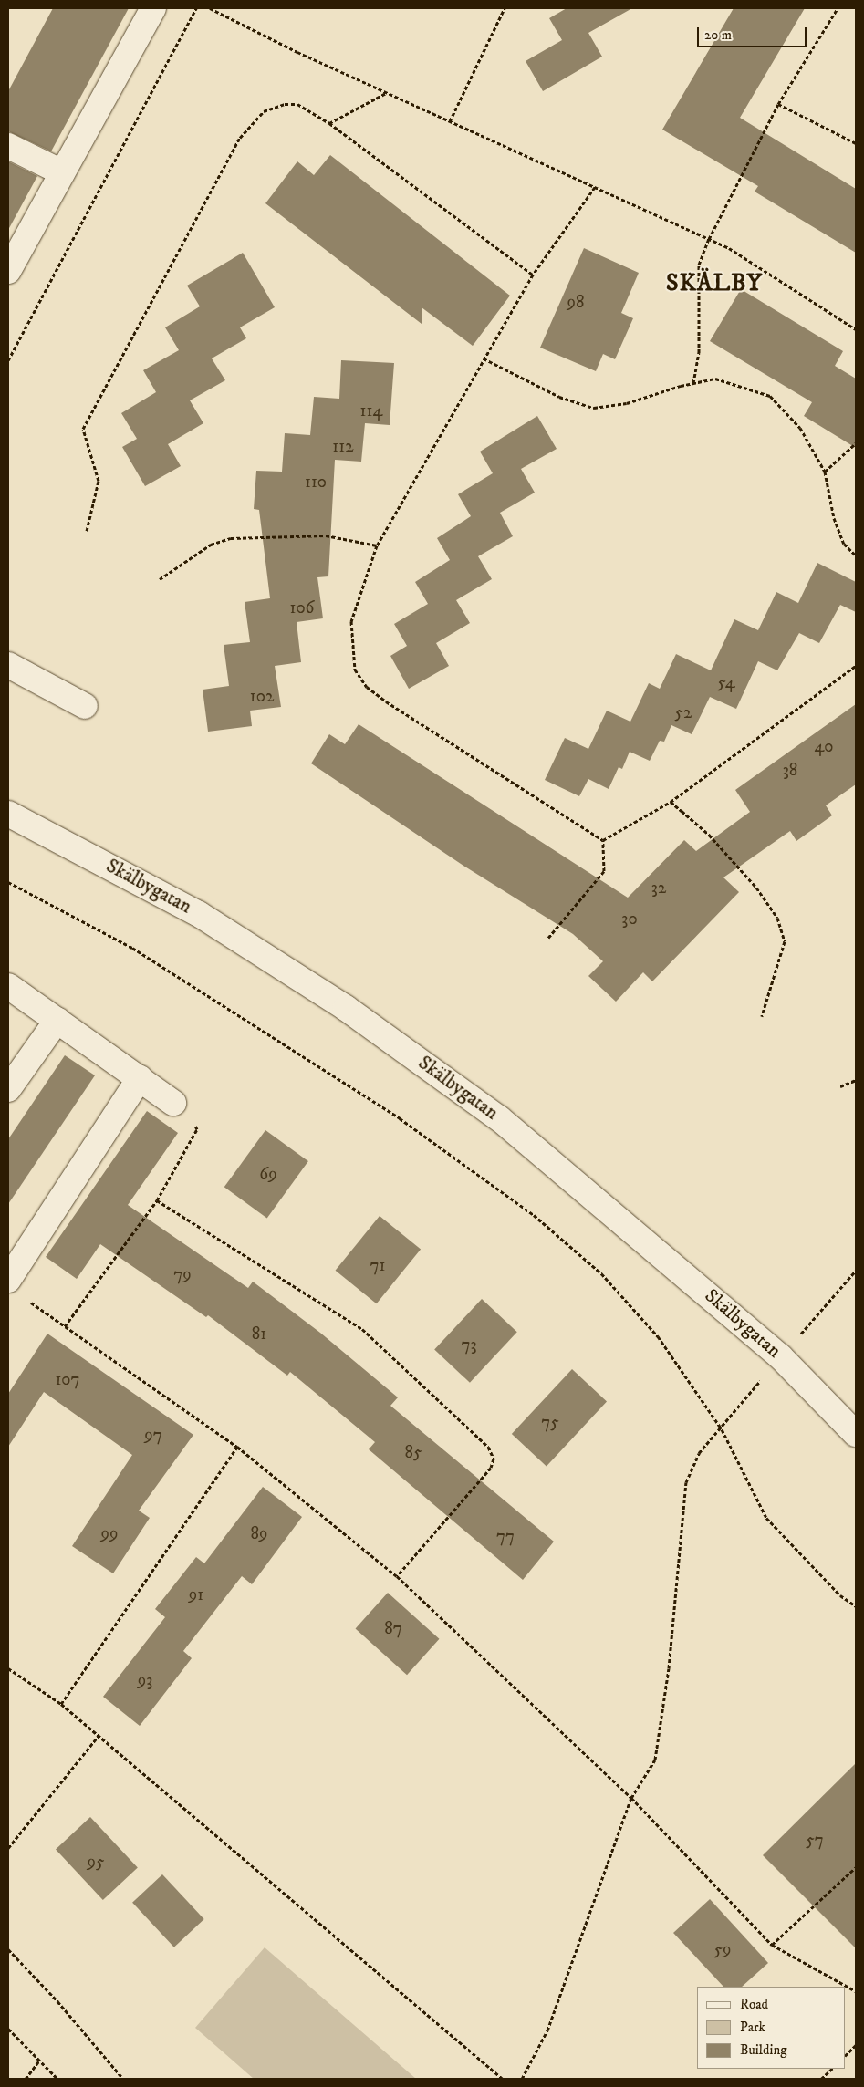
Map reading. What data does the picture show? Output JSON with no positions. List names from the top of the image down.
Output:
{
  "streets": {
    "street": ["Skälbygatan"]
  },
  "districts": ["SKÄLBY"],
  "house_numbers": [
    "98",
    "114",
    "112",
    "110",
    "106",
    "54",
    "102",
    "52",
    "40",
    "38",
    "32",
    "30",
    "69",
    "71",
    "79",
    "81",
    "73",
    "107",
    "75",
    "97",
    "85",
    "99",
    "89",
    "77",
    "91",
    "87",
    "93",
    "57",
    "95",
    "59"
  ],
  "legend": ["Road", "Park", "Building"],
  "scale_bar": "20 m"
}
